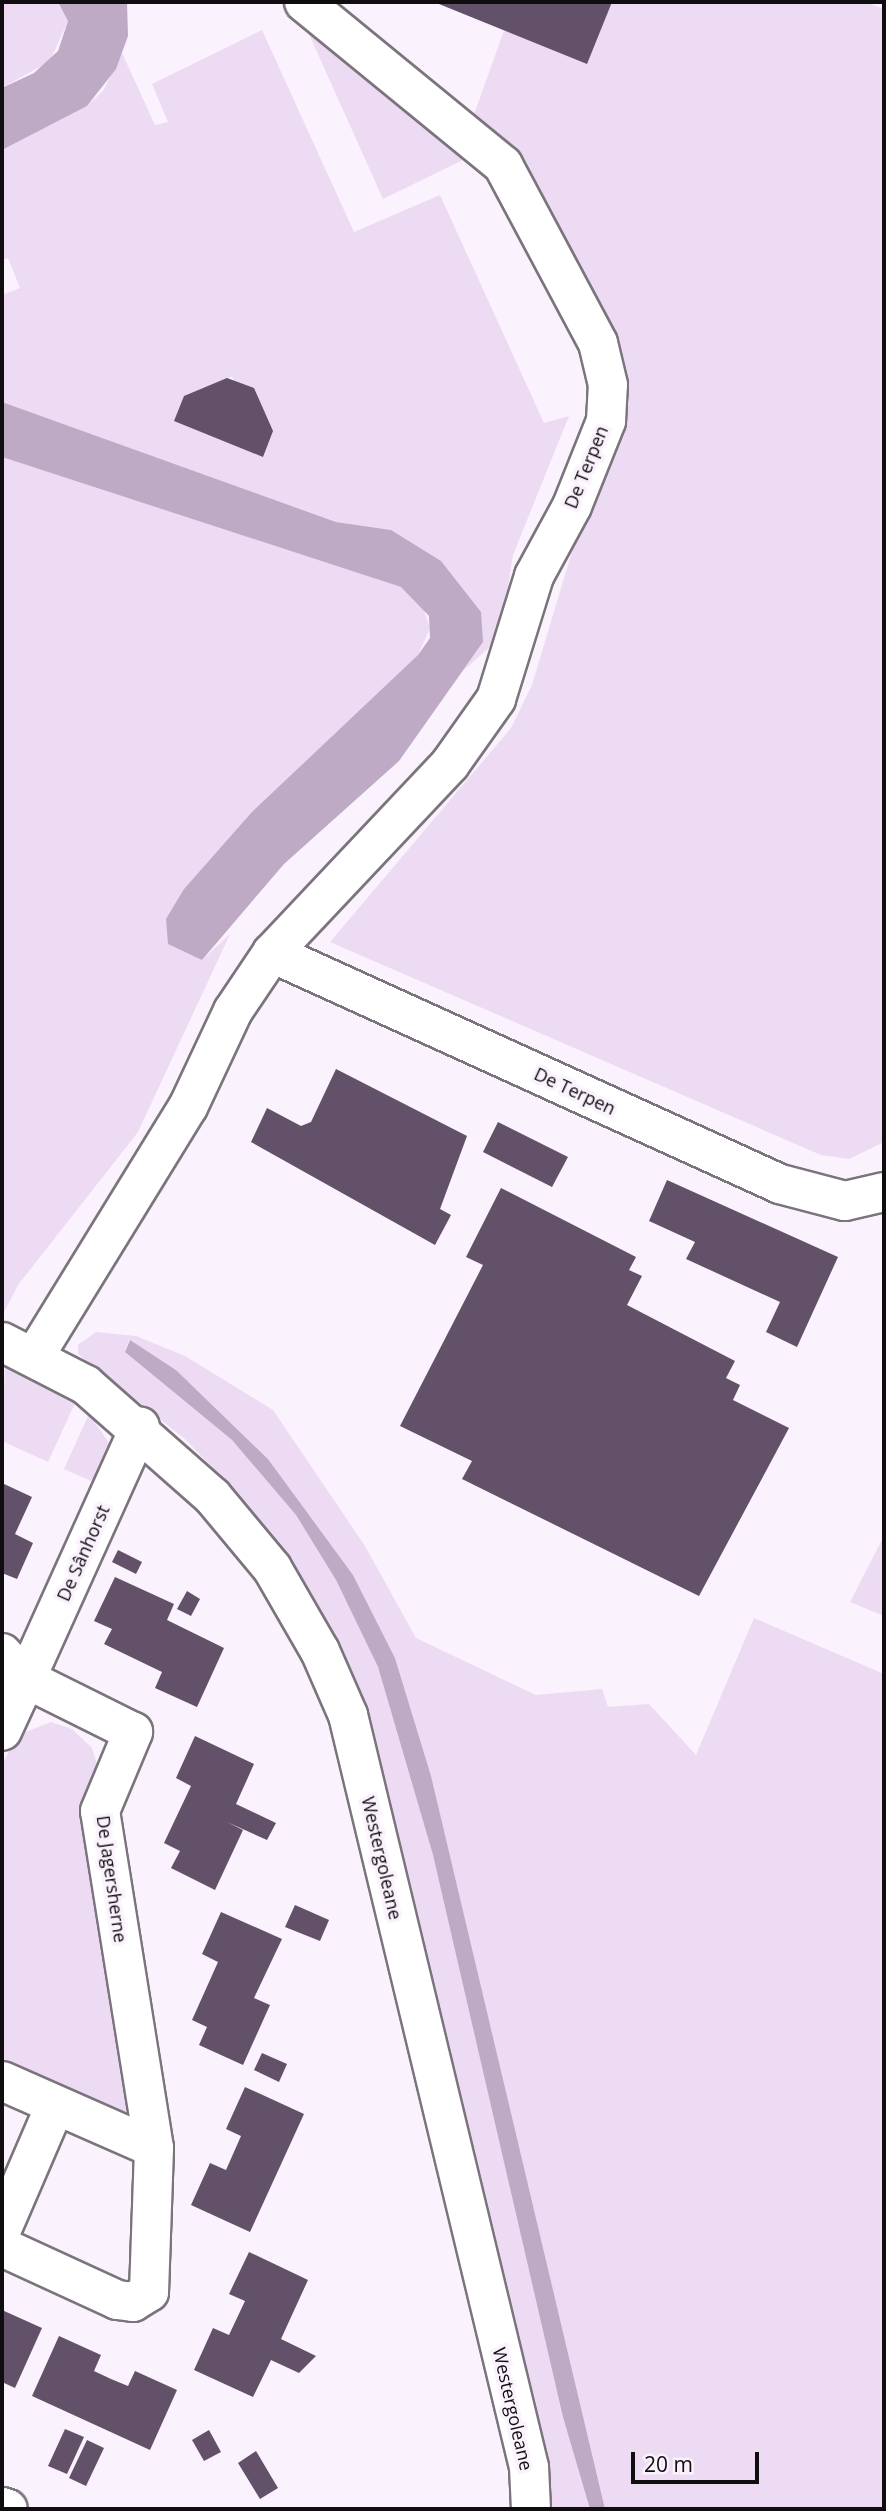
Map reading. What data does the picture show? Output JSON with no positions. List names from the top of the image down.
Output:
{
  "streets": {
    "street": [
      "De Terpen",
      "De Sânhorst",
      "Westergoleane",
      "De Jagersherne"
    ]
  },
  "crossings": [
    ["De Terpen", "Westergoleane"],
    ["De Sânhorst", "Westergoleane"],
    ["De Sânhorst", "De Jagersherne"]
  ],
  "scale_bar": "20 m"
}
